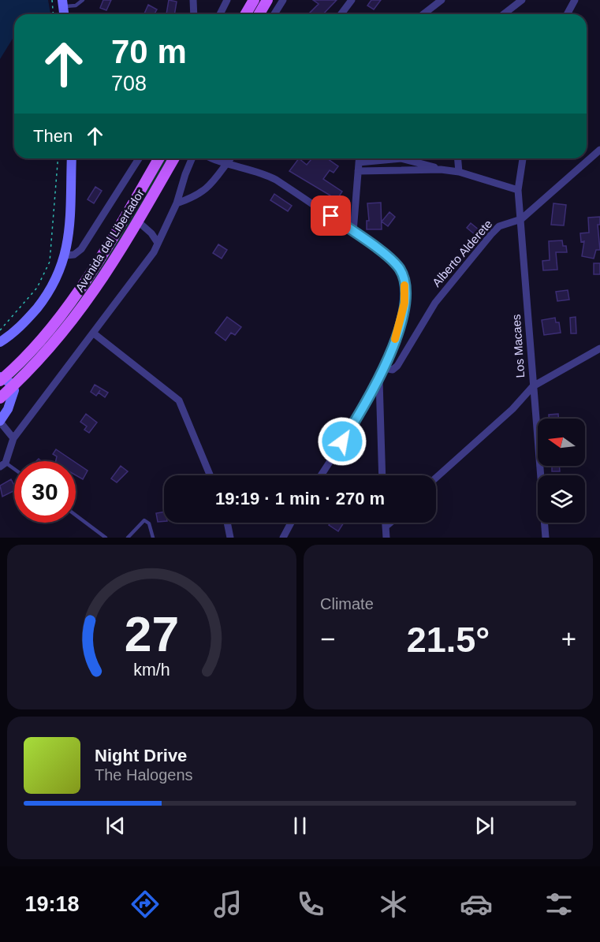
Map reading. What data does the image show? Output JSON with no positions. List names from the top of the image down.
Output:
{
  "streets": {
    "main road": ["Avenida del Libertador"],
    "street": ["Alberto Alderete", "Los Macaes"]
  },
  "crossings": [
    ["Alberto Alderete", "Los Macaes"]
  ],
  "north": "left",
  "page": {
    "turn": ["70 m", "708"],
    "then": "Then",
    "limit": "30",
    "trip": "19:19 · 1 min · 270 m",
    "tile": "Climate",
    "heat": ["−", "21.5°", "+"],
    "song": ["Night Drive", "The Halogens"],
    "tabs": "19:18",
    "gauge": ["27", "km/h"]
  }
}
